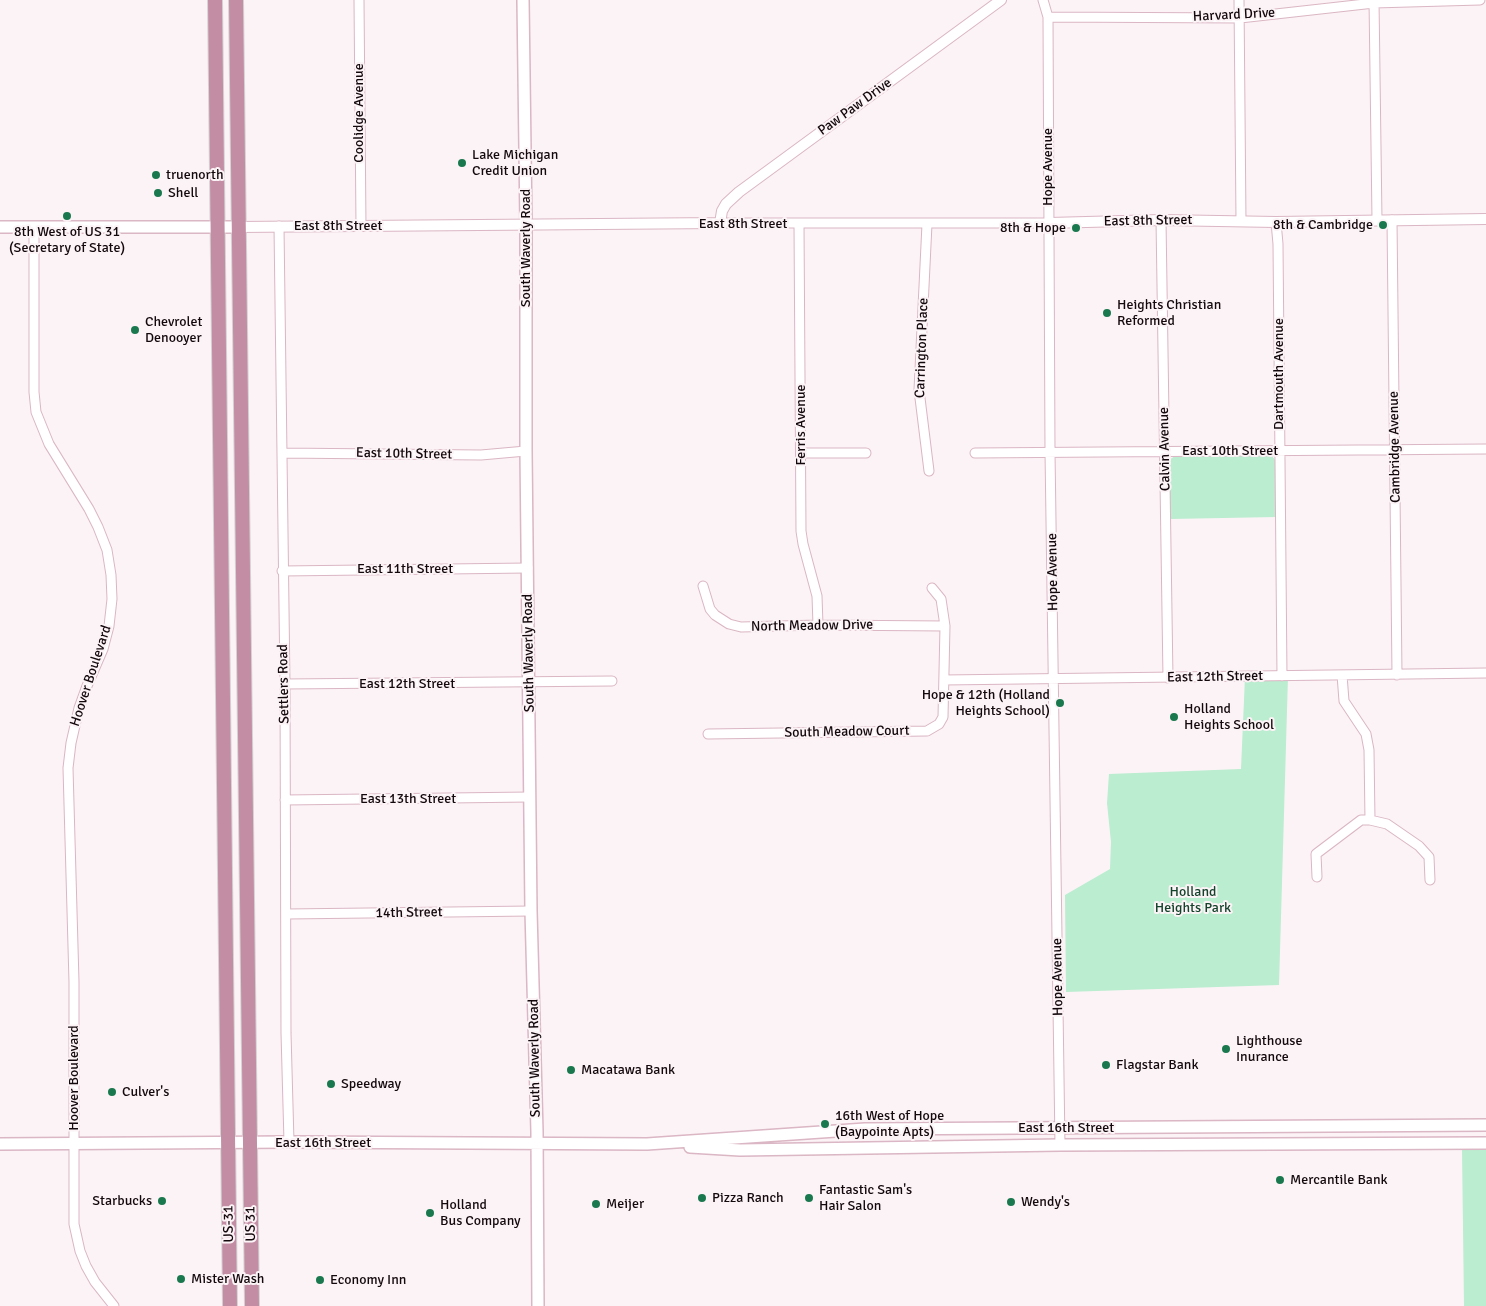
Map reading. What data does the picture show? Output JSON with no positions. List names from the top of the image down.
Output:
{
  "streets": {
    "highway": ["US-31", "US 31"],
    "main road": ["East 8th Street", "South Waverly Road", "East 16th Street"],
    "street": [
      "Harvard Drive",
      "Paw Paw Drive",
      "Coolidge Avenue",
      "Hope Avenue",
      "Carrington Place",
      "Dartmouth Avenue",
      "Ferris Avenue",
      "Cambridge Avenue",
      "Calvin Avenue",
      "East 10th Street",
      "East 11th Street",
      "North Meadow Drive",
      "Hoover Boulevard",
      "East 12th Street",
      "Settlers Road",
      "South Meadow Court",
      "East 13th Street",
      "14th Street"
    ]
  },
  "crossings": [
    ["Harvard Drive", "Hope Avenue"],
    ["Paw Paw Drive", "East 8th Street"],
    ["Coolidge Avenue", "East 8th Street"],
    ["Hope Avenue", "East 8th Street"],
    ["Hope Avenue", "East 10th Street"],
    ["Hope Avenue", "East 12th Street"],
    ["Hope Avenue", "East 16th Street"],
    ["East 8th Street", "South Waverly Road"],
    ["East 8th Street", "Carrington Place"],
    ["East 8th Street", "Dartmouth Avenue"],
    ["East 8th Street", "Ferris Avenue"],
    ["East 8th Street", "Cambridge Avenue"],
    ["East 8th Street", "Calvin Avenue"],
    ["East 8th Street", "Hoover Boulevard"],
    ["East 8th Street", "Settlers Road"],
    ["East 8th Street", "US 31"],
    ["South Waverly Road", "East 10th Street"],
    ["South Waverly Road", "East 11th Street"],
    ["South Waverly Road", "East 12th Street"],
    ["South Waverly Road", "East 13th Street"],
    ["South Waverly Road", "14th Street"],
    ["South Waverly Road", "East 16th Street"],
    ["Dartmouth Avenue", "East 10th Street"],
    ["Dartmouth Avenue", "East 12th Street"],
    ["Ferris Avenue", "North Meadow Drive"],
    ["Cambridge Avenue", "East 10th Street"],
    ["Cambridge Avenue", "East 12th Street"],
    ["Calvin Avenue", "East 10th Street"],
    ["Calvin Avenue", "East 12th Street"],
    ["East 10th Street", "Settlers Road"],
    ["East 11th Street", "Settlers Road"],
    ["North Meadow Drive", "South Meadow Court"],
    ["Hoover Boulevard", "East 16th Street"],
    ["East 12th Street", "Settlers Road"],
    ["East 12th Street", "South Meadow Court"],
    ["Settlers Road", "East 13th Street"],
    ["Settlers Road", "14th Street"],
    ["Settlers Road", "East 16th Street"],
    ["East 16th Street", "US-31"],
    ["East 16th Street", "US 31"],
    ["US-31", "US 31"]
  ],
  "parks": ["Holland Heights Park"],
  "places": [
    "Lake Michigan Credit Union",
    "truenorth",
    "Shell",
    "8th West of US 31 (Secretary of State)",
    "8th & Cambridge",
    "8th & Hope",
    "Heights Christian Reformed",
    "Chevrolet Denooyer",
    "Hope & 12th (Holland Heights School)",
    "Holland Heights School",
    "Lighthouse Inurance",
    "Flagstar Bank",
    "Macatawa Bank",
    "Speedway",
    "Culver's",
    "16th West of Hope (Baypointe Apts)",
    "Mercantile Bank",
    "Pizza Ranch",
    "Fantastic Sam's Hair Salon",
    "Starbucks",
    "Wendy's",
    "Meijer",
    "Holland Bus Company",
    "Mister Wash",
    "Economy Inn"
  ]
}
